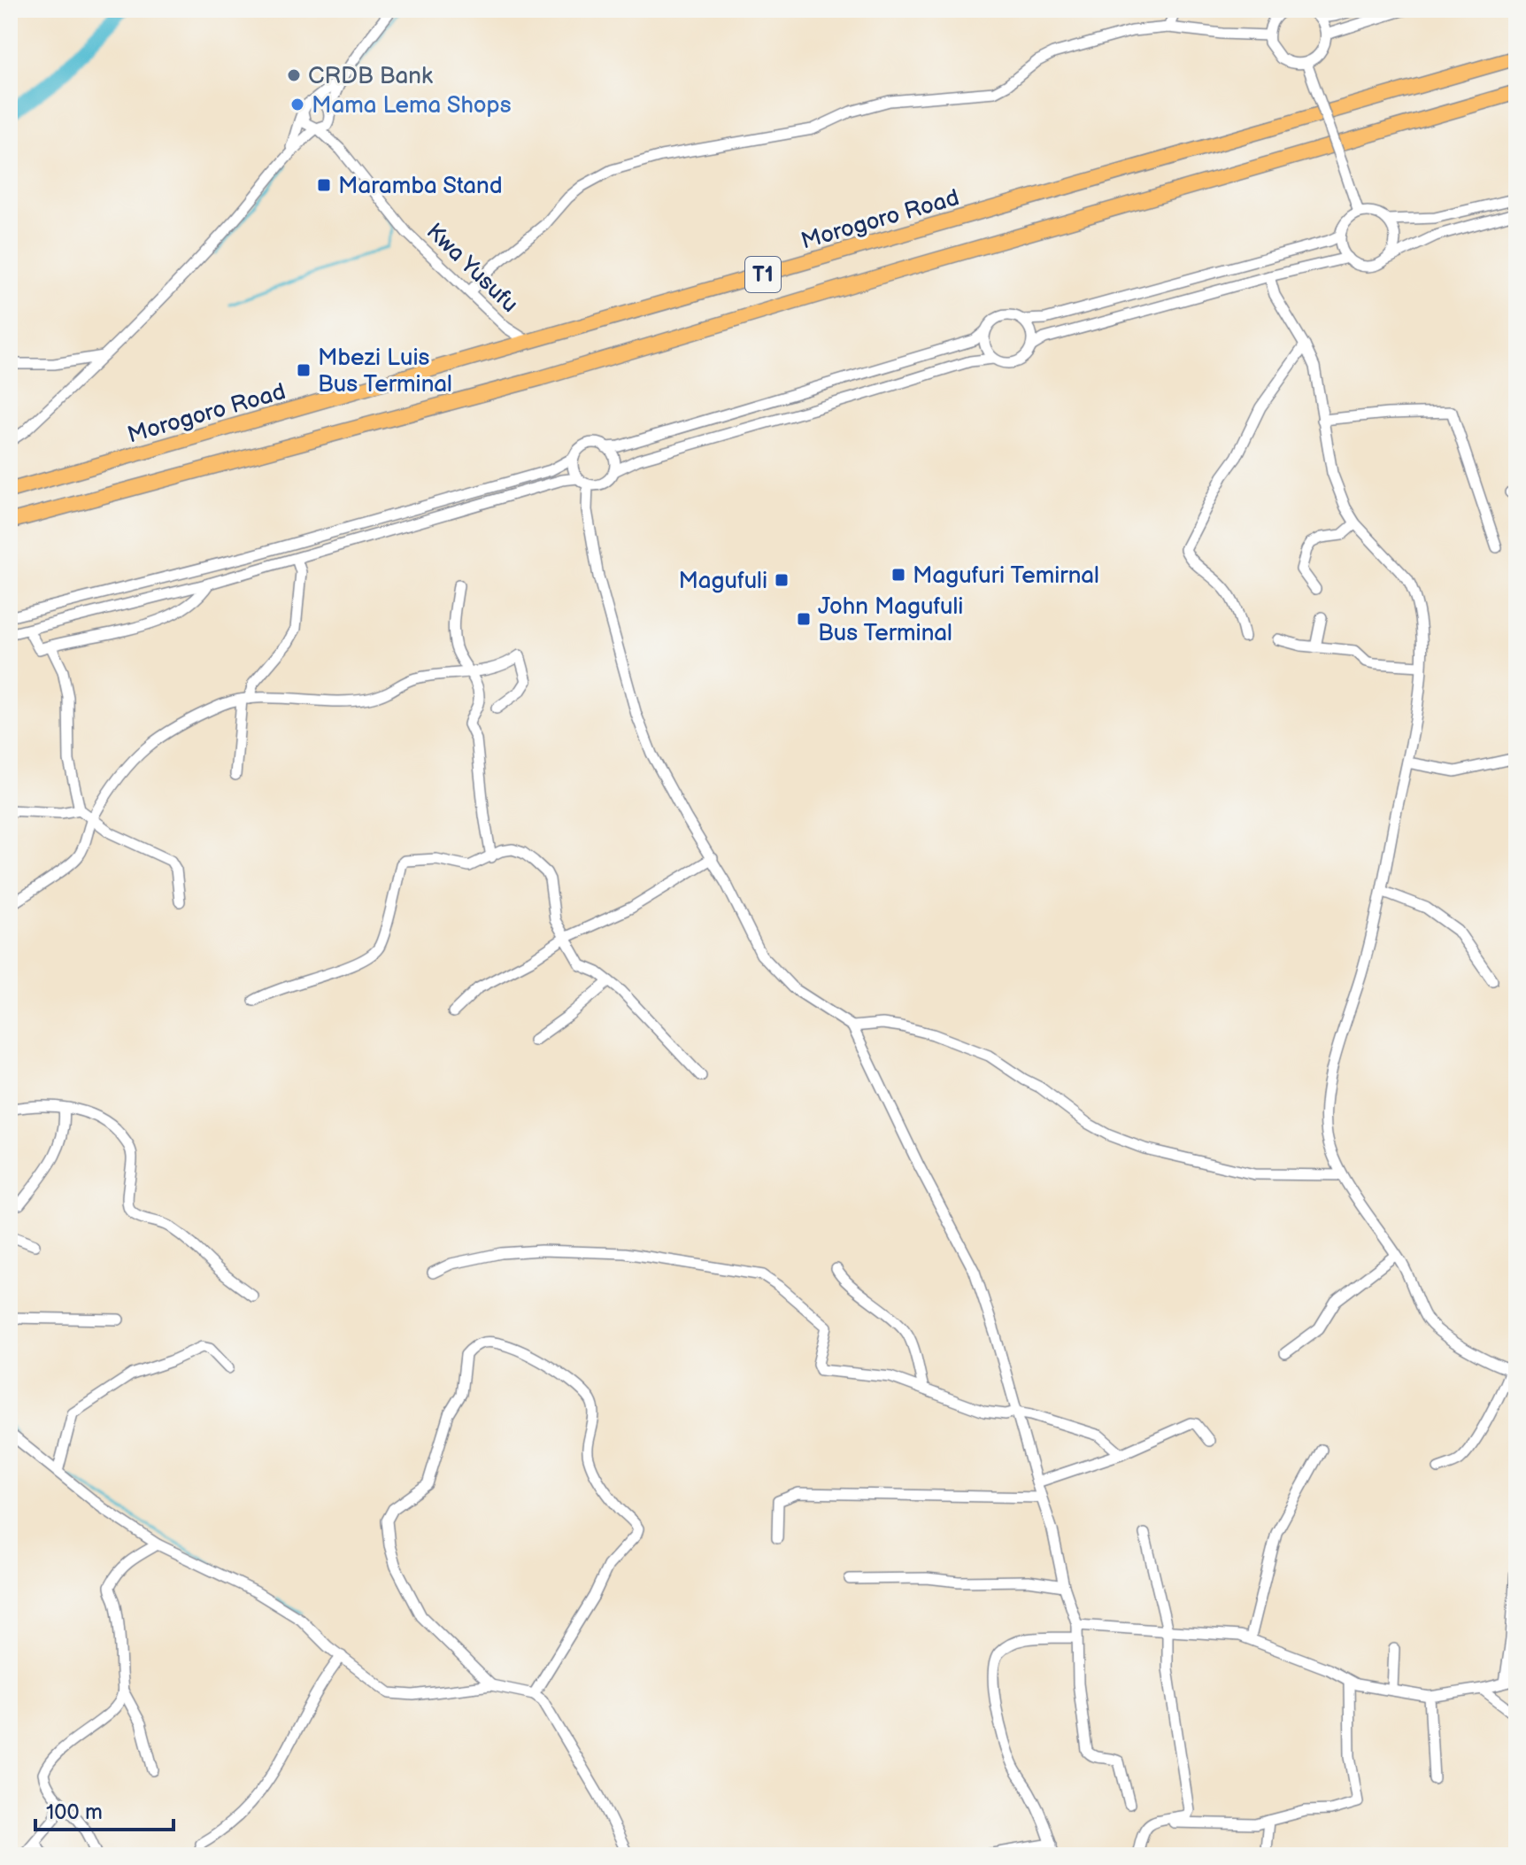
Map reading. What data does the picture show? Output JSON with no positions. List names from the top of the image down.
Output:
{
  "streets": {
    "highway": ["Morogoro Road", "T1"],
    "street": ["Kwa Yusufu"]
  },
  "crossings": [
    ["Morogoro Road", "Kwa Yusufu"]
  ],
  "places": {
    "other": ["CRDB Bank", "Mama Lema Shops"],
    "transit": [
      "Maramba Stand",
      "Mbezi Luis Bus Terminal",
      "Magufuri Temirnal",
      "Magufuli",
      "John Magufuli Bus Terminal"
    ]
  },
  "scale_bar": "100 m"
}
